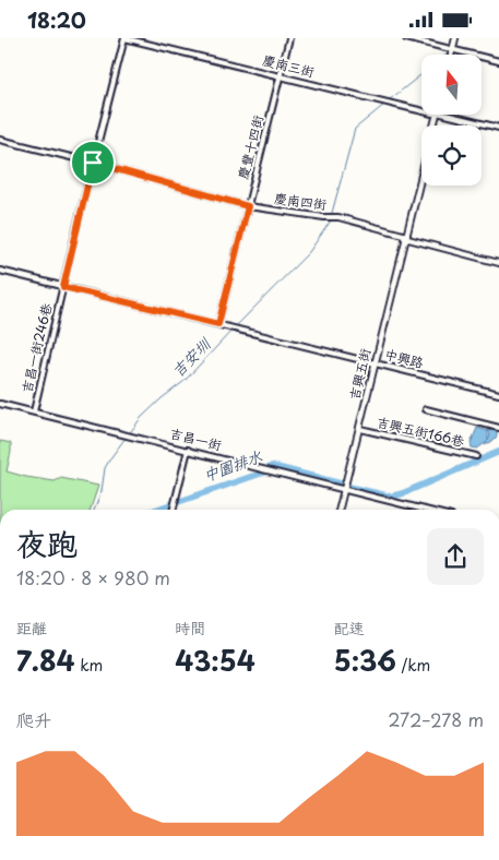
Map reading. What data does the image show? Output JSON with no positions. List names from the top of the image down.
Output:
{
  "streets": {
    "street": [
      "慶南三街",
      "慶豐十四街",
      "慶南四街",
      "吉昌一街246巷",
      "中興路",
      "吉興五街",
      "吉興五街166巷",
      "吉昌一街"
    ]
  },
  "crossings": [
    ["慶南三街", "慶豐十四街"],
    ["慶南三街", "吉昌一街246巷"],
    ["慶豐十四街", "慶南四街"],
    ["慶豐十四街", "中興路"],
    ["慶南四街", "吉昌一街246巷"],
    ["慶南四街", "吉興五街"],
    ["吉昌一街246巷", "吉昌一街"],
    ["中興路", "吉興五街"],
    ["吉興五街", "吉興五街166巷"],
    ["吉興五街", "吉昌一街"]
  ],
  "water": ["吉安圳", "中園排水"],
  "north": "top",
  "page": {
    "status": "18:20",
    "heading": ["夜跑", "18:20 · 8 × 980 m"],
    "stats": [
      ["距離", "7.84 km"],
      ["時間", "43:54"],
      ["配速", "5:36 /km"]
    ],
    "chart": ["爬升", "272–278 m"]
  }
}
